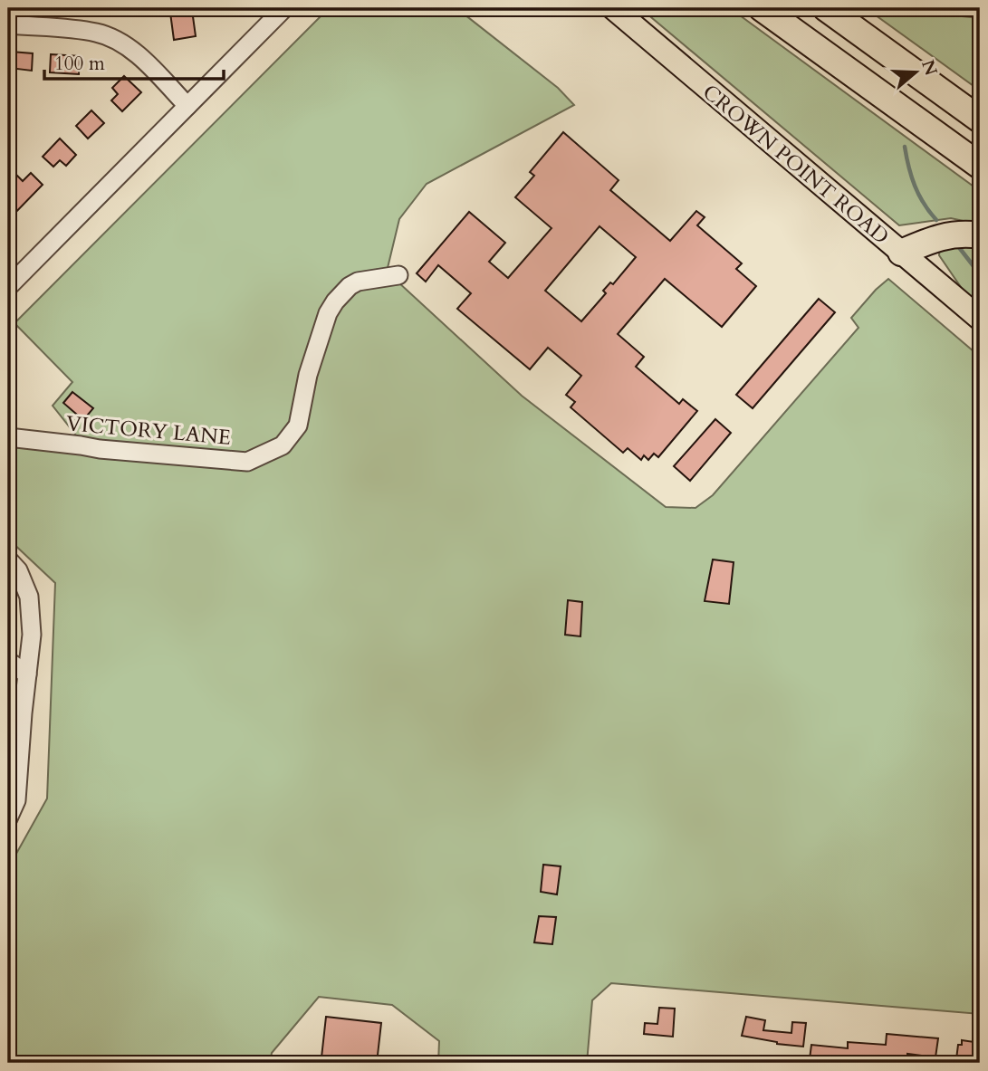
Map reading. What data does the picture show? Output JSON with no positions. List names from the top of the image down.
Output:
{
  "streets": {
    "main road": ["CROWN POINT ROAD"],
    "street": ["VICTORY LANE"]
  },
  "scale_bar": "100 m",
  "north": "right"
}
